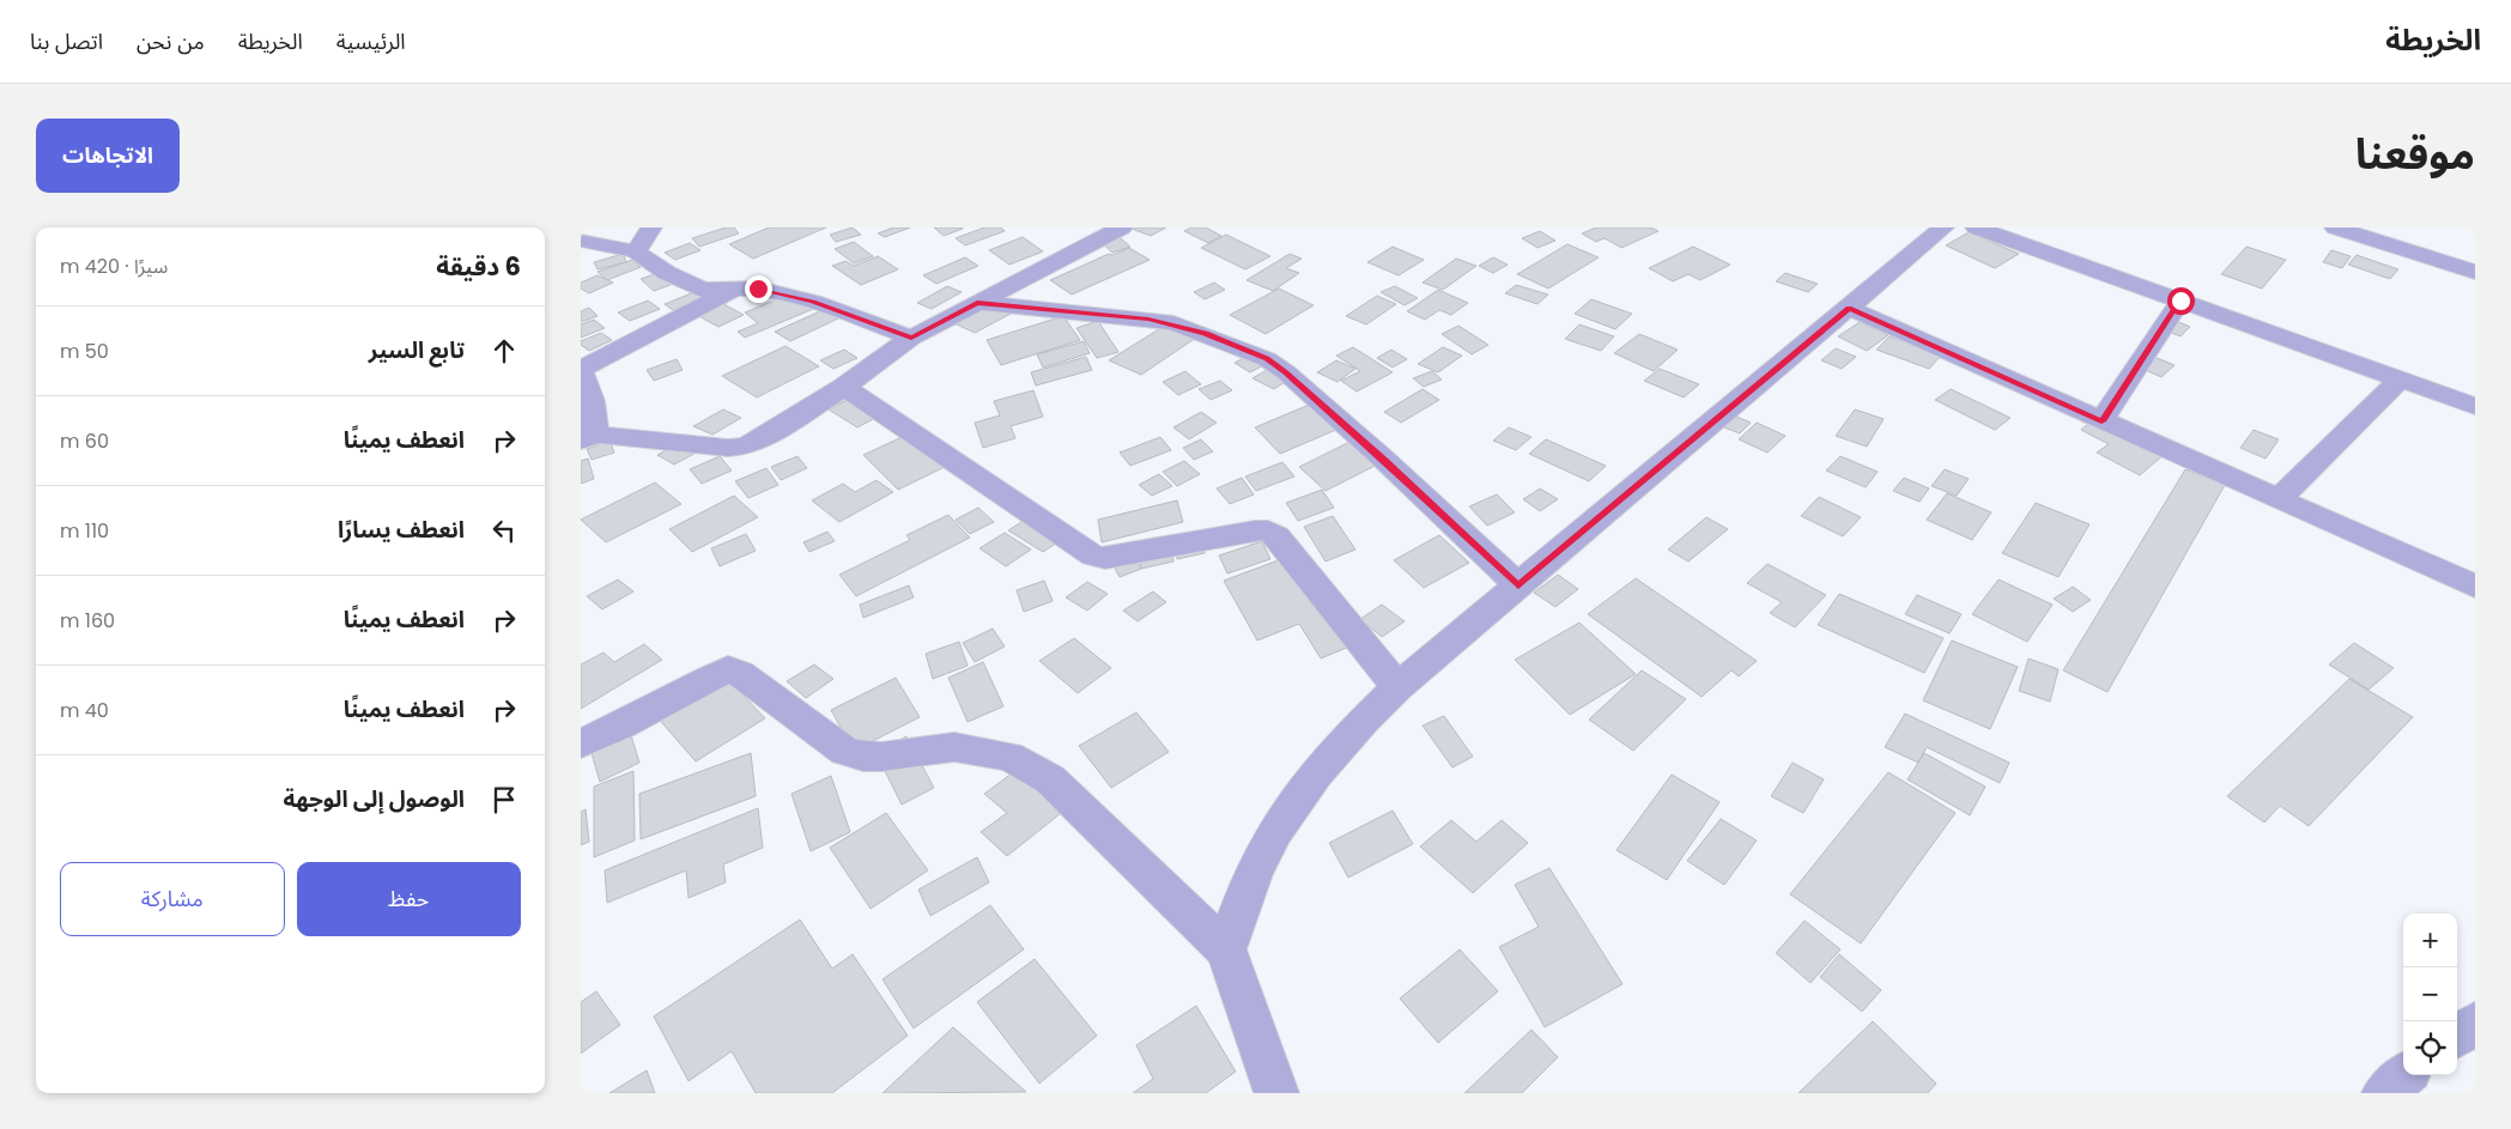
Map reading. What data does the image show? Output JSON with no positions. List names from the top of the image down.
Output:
{
  "page": {
    "header": "الخريطة",
    "nav": [
      "الرئيسية",
      "الخريطة",
      "من نحن",
      "اتصل بنا"
    ],
    "title": "موقعنا",
    "buttons": [
      "الاتجاهات",
      ["حفظ", "مشاركة"]
    ],
    "heading": ["6 دقيقة", "سيرًا · 420 m"],
    "list": [
      ["تابع السير", "50 m"],
      ["انعطف يمينًا", "60 m"],
      ["انعطف يسارًا", "110 m"],
      ["انعطف يمينًا", "160 m"],
      ["انعطف يمينًا", "40 m"],
      "الوصول إلى الوجهة"
    ],
    "map_buttons": ["+", "−"]
  }
}
